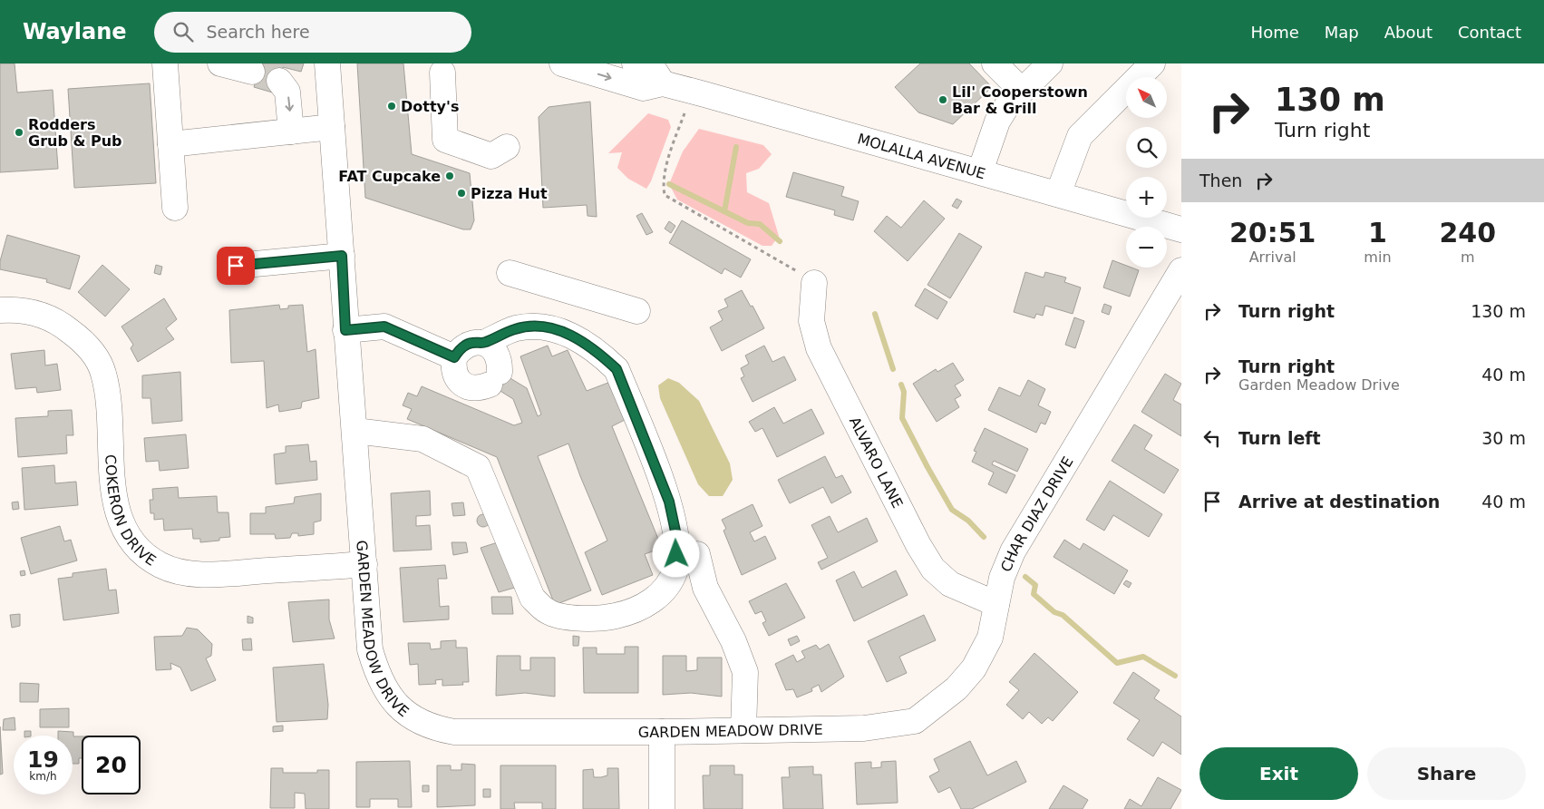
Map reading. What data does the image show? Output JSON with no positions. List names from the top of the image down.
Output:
{
  "streets": {
    "street": [
      "MOLALLA AVENUE",
      "ALVARO LANE",
      "COKERON DRIVE",
      "CHAR DIAZ DRIVE",
      "GARDEN MEADOW DRIVE"
    ]
  },
  "crossings": [
    ["ALVARO LANE", "CHAR DIAZ DRIVE"],
    ["COKERON DRIVE", "GARDEN MEADOW DRIVE"],
    ["CHAR DIAZ DRIVE", "GARDEN MEADOW DRIVE"]
  ],
  "places": [
    "Lil' Cooperstown Bar & Grill",
    "Dotty's",
    "Rodders Grub & Pub",
    "FAT Cupcake",
    "Pizza Hut"
  ],
  "north": "top left",
  "page": {
    "header": "Waylane",
    "search": "Search here",
    "nav": [
      "Home",
      "Map",
      "About",
      "Contact"
    ],
    "turn": ["130 m", "Turn right"],
    "map_buttons": ["+", "−"],
    "then": "Then",
    "eta": [
      "20:51",
      "Arrival",
      "1",
      "min",
      "240",
      "m"
    ],
    "list": [
      {
        "name": "Turn right",
        "value": "130 m"
      },
      {
        "name": "Turn right",
        "note": "Garden Meadow Drive",
        "value": "40 m"
      },
      {
        "name": "Turn left",
        "value": "30 m"
      },
      {
        "name": "Arrive at destination",
        "value": "40 m"
      }
    ],
    "speed": "19 km/h",
    "limit": "20",
    "buttons": ["Exit", "Share"]
  }
}
